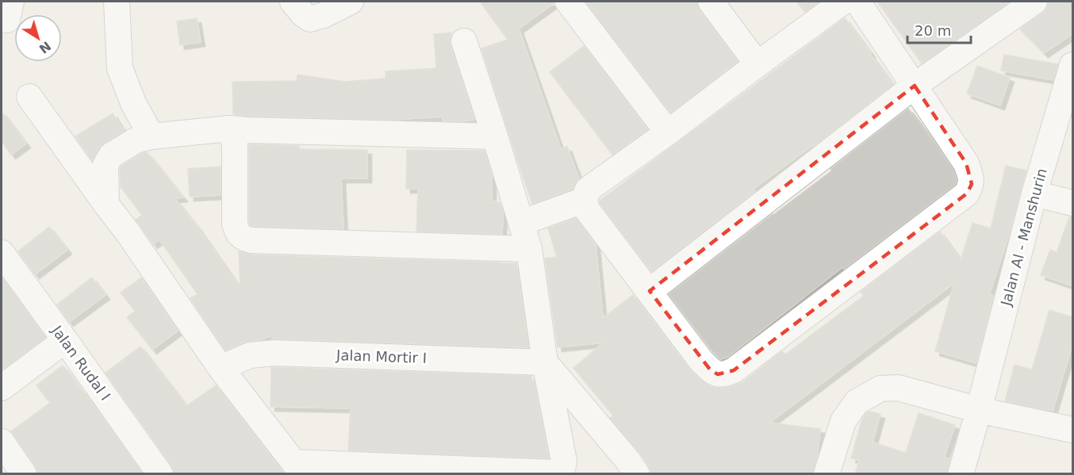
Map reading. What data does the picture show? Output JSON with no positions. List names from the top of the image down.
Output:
{
  "streets": {
    "street": ["Jalan Al - Manshurin", "Jalan Mortir I", "Jalan Rudal I"]
  },
  "scale_bar": "20 m",
  "north": "bottom right"
}
